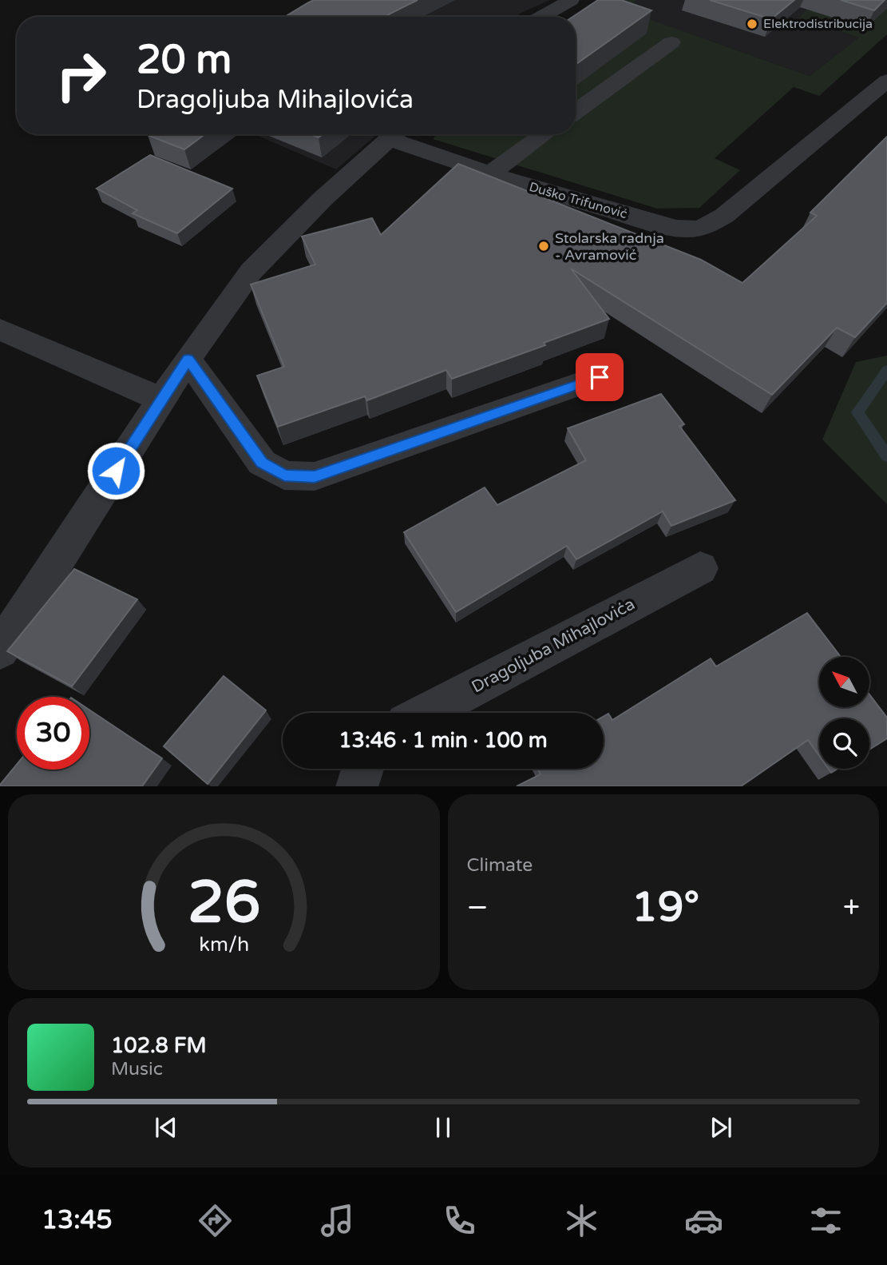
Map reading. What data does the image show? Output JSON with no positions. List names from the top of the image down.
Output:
{
  "streets": {
    "street": ["Duško Trifunović", "Dragoljuba Mihajlovića"]
  },
  "places": ["Elektrodistribucija", "Stolarska radnja - Avramović"],
  "north": "top left",
  "page": {
    "turn": ["20 m", "Dragoljuba Mihajlovića"],
    "limit": "30",
    "trip": "13:46 · 1 min · 100 m",
    "tile": "Climate",
    "heat": ["−", "19°", "+"],
    "song": ["102.8 FM", "Music"],
    "tabs": "13:45",
    "gauge": ["26", "km/h"]
  }
}
